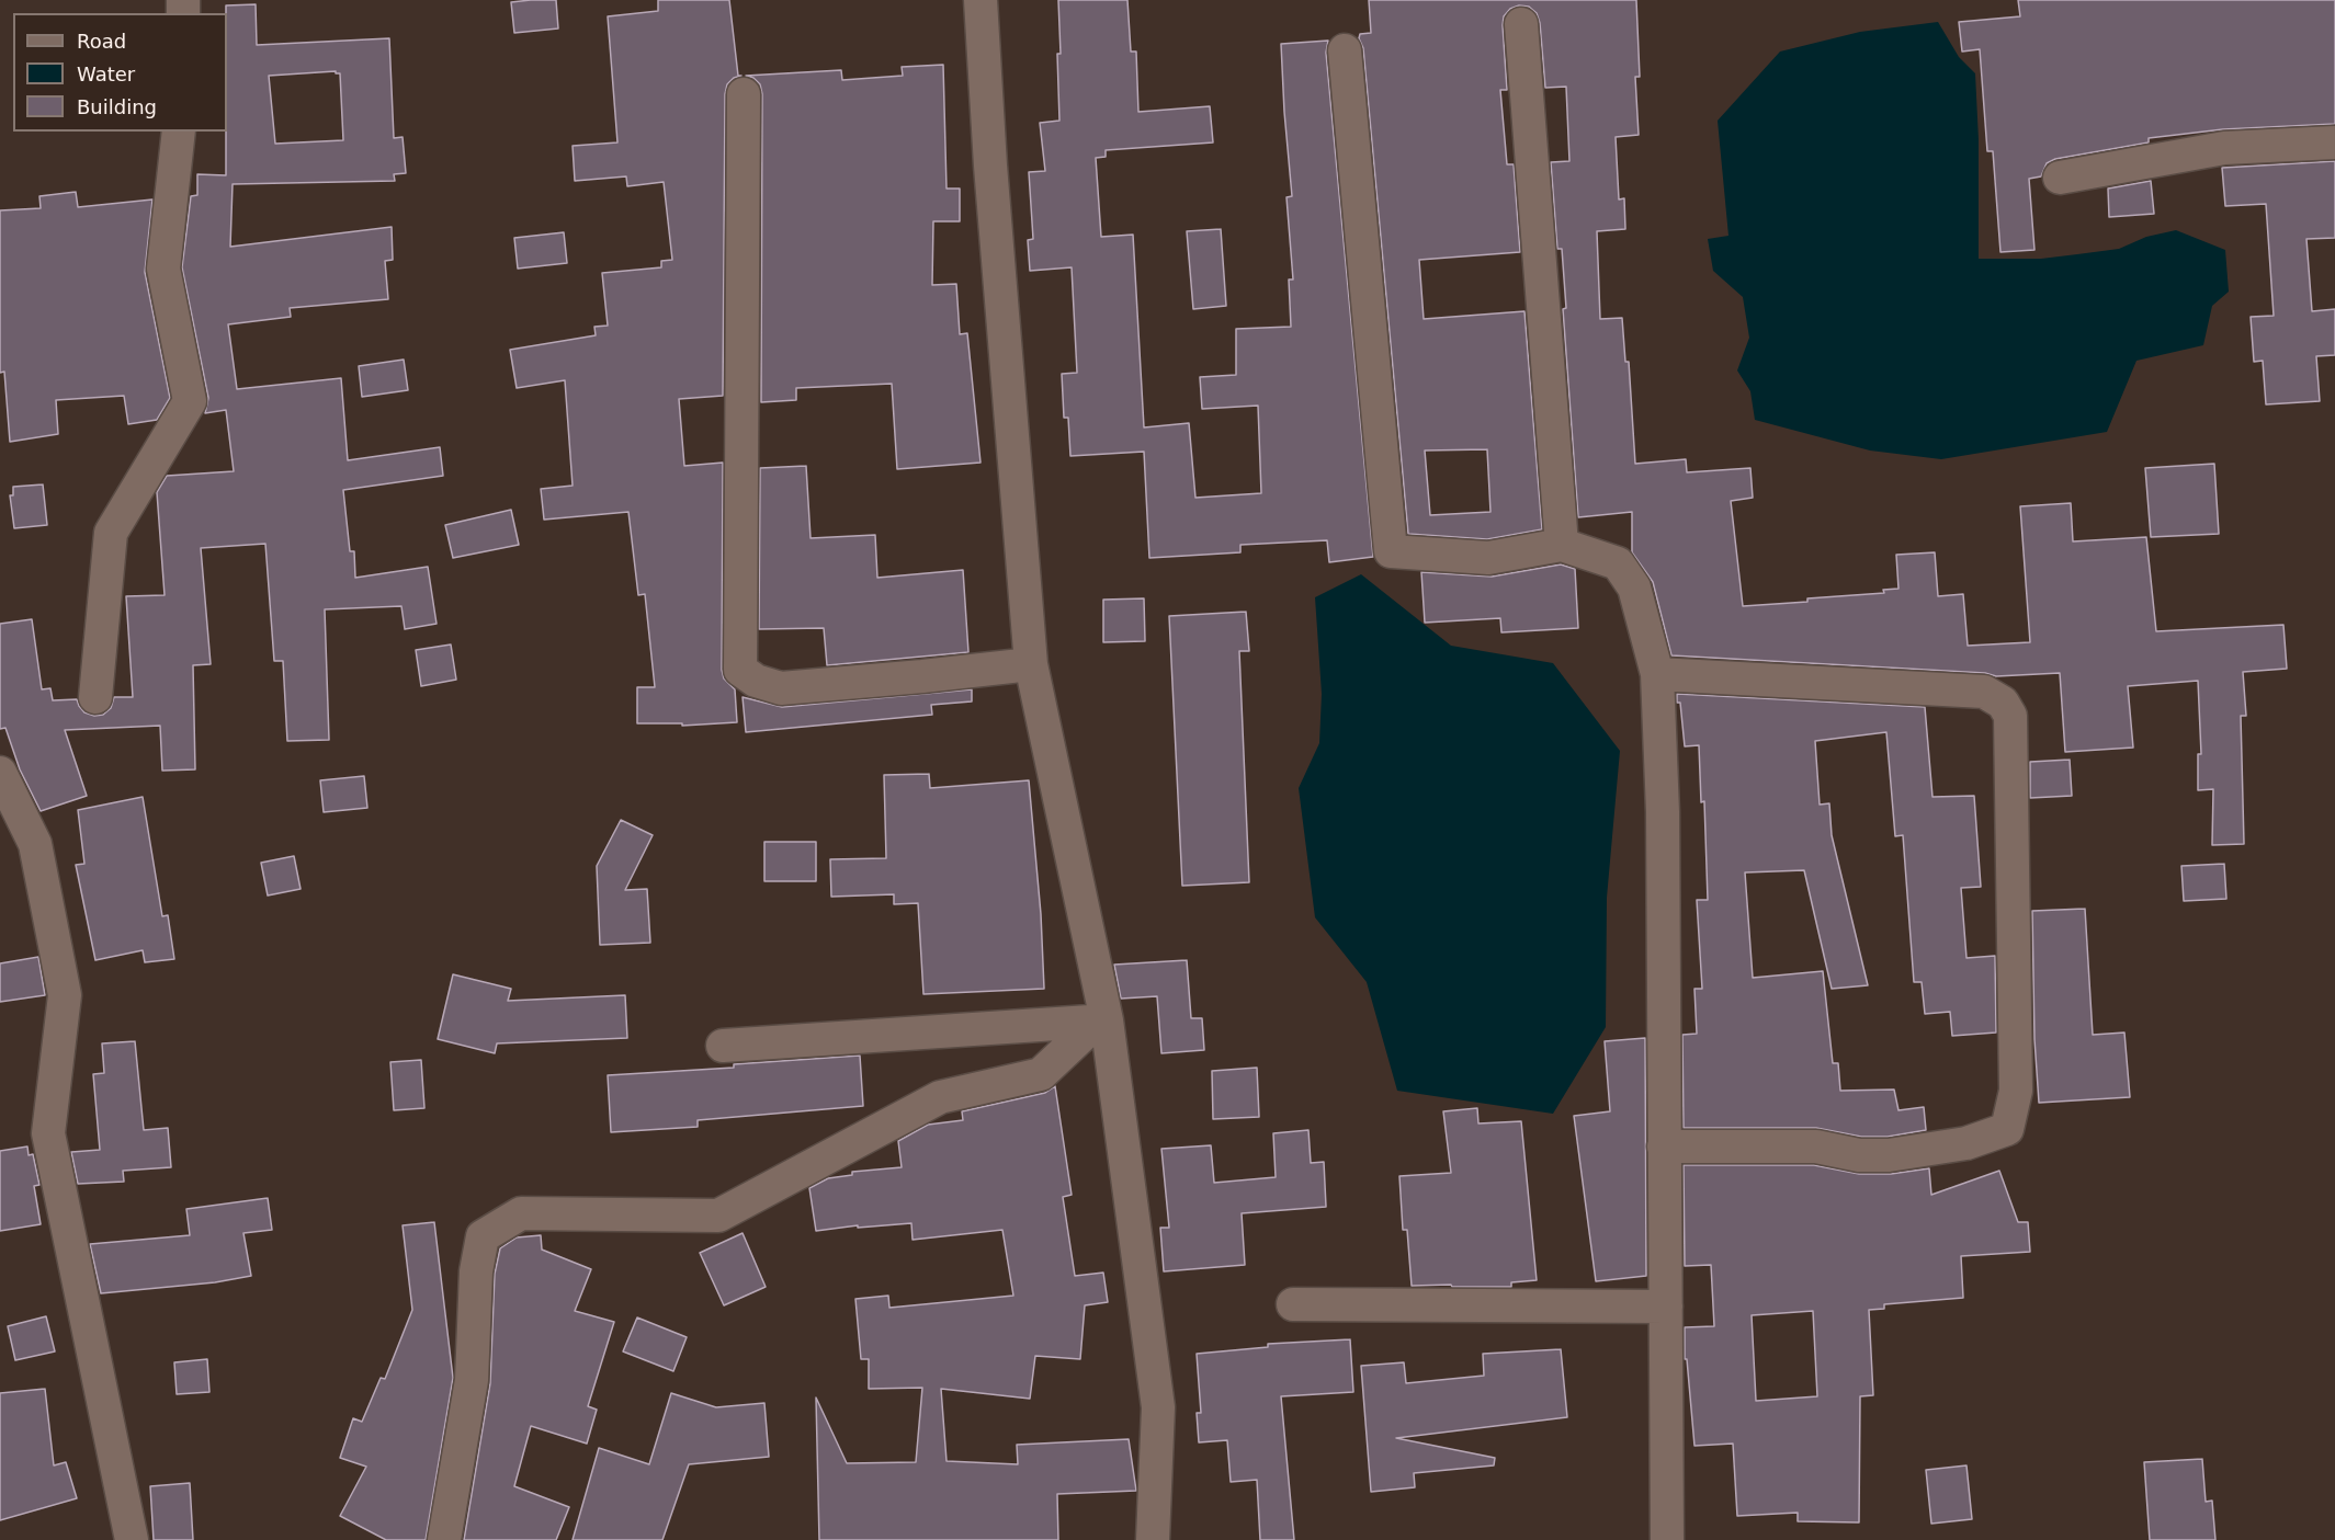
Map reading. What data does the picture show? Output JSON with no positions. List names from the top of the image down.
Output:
{
  "legend": ["Road", "Water", "Building"]
}
